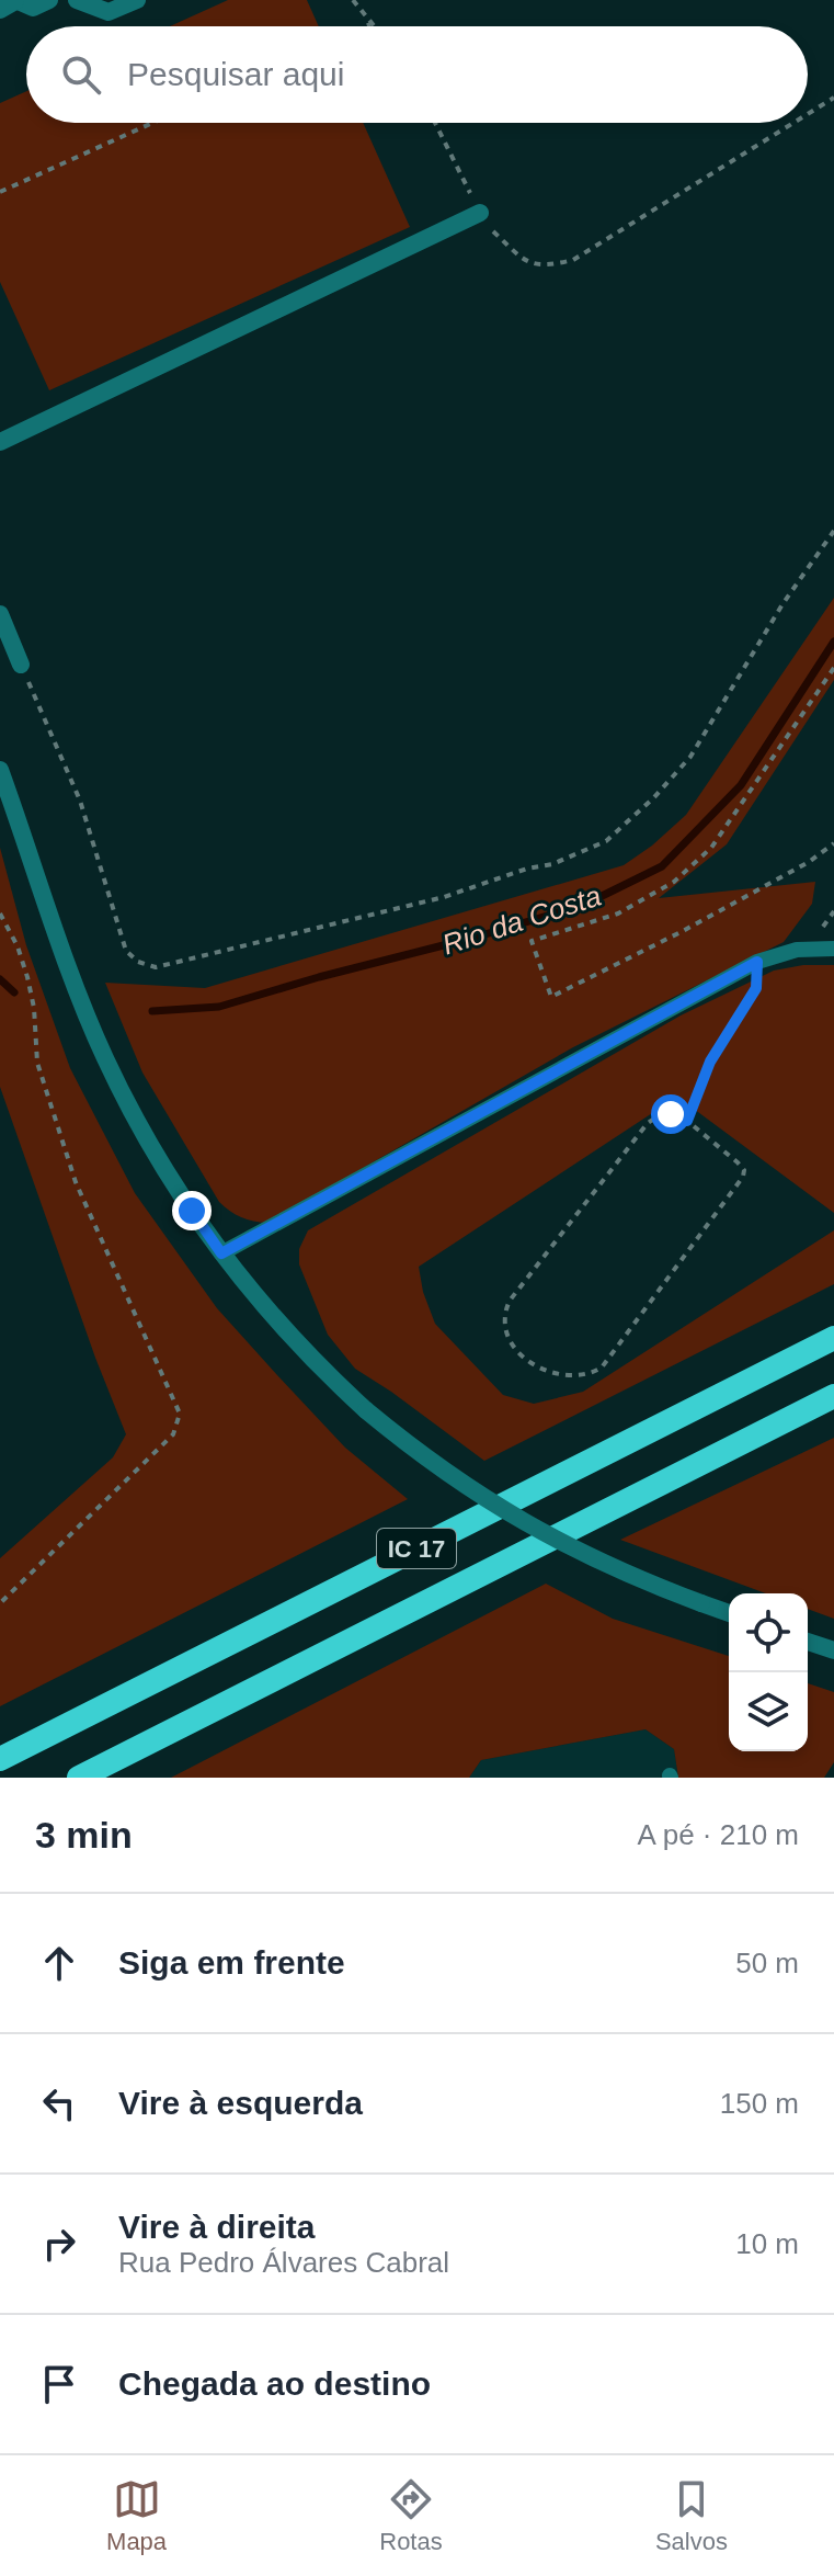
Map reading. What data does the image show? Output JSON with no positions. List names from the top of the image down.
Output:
{
  "streets": {
    "highway": ["IC 17"]
  },
  "water": ["Rio da Costa"],
  "page": {
    "search": "Pesquisar aqui",
    "heading": ["3 min", "A pé · 210 m"],
    "list": [
      ["Siga em frente", "50 m"],
      ["Vire à esquerda", "150 m"],
      ["Vire à direita", "Rua Pedro Álvares Cabral", "10 m"],
      "Chegada ao destino"
    ],
    "nav": ["Mapa", "Rotas", "Salvos"]
  }
}
